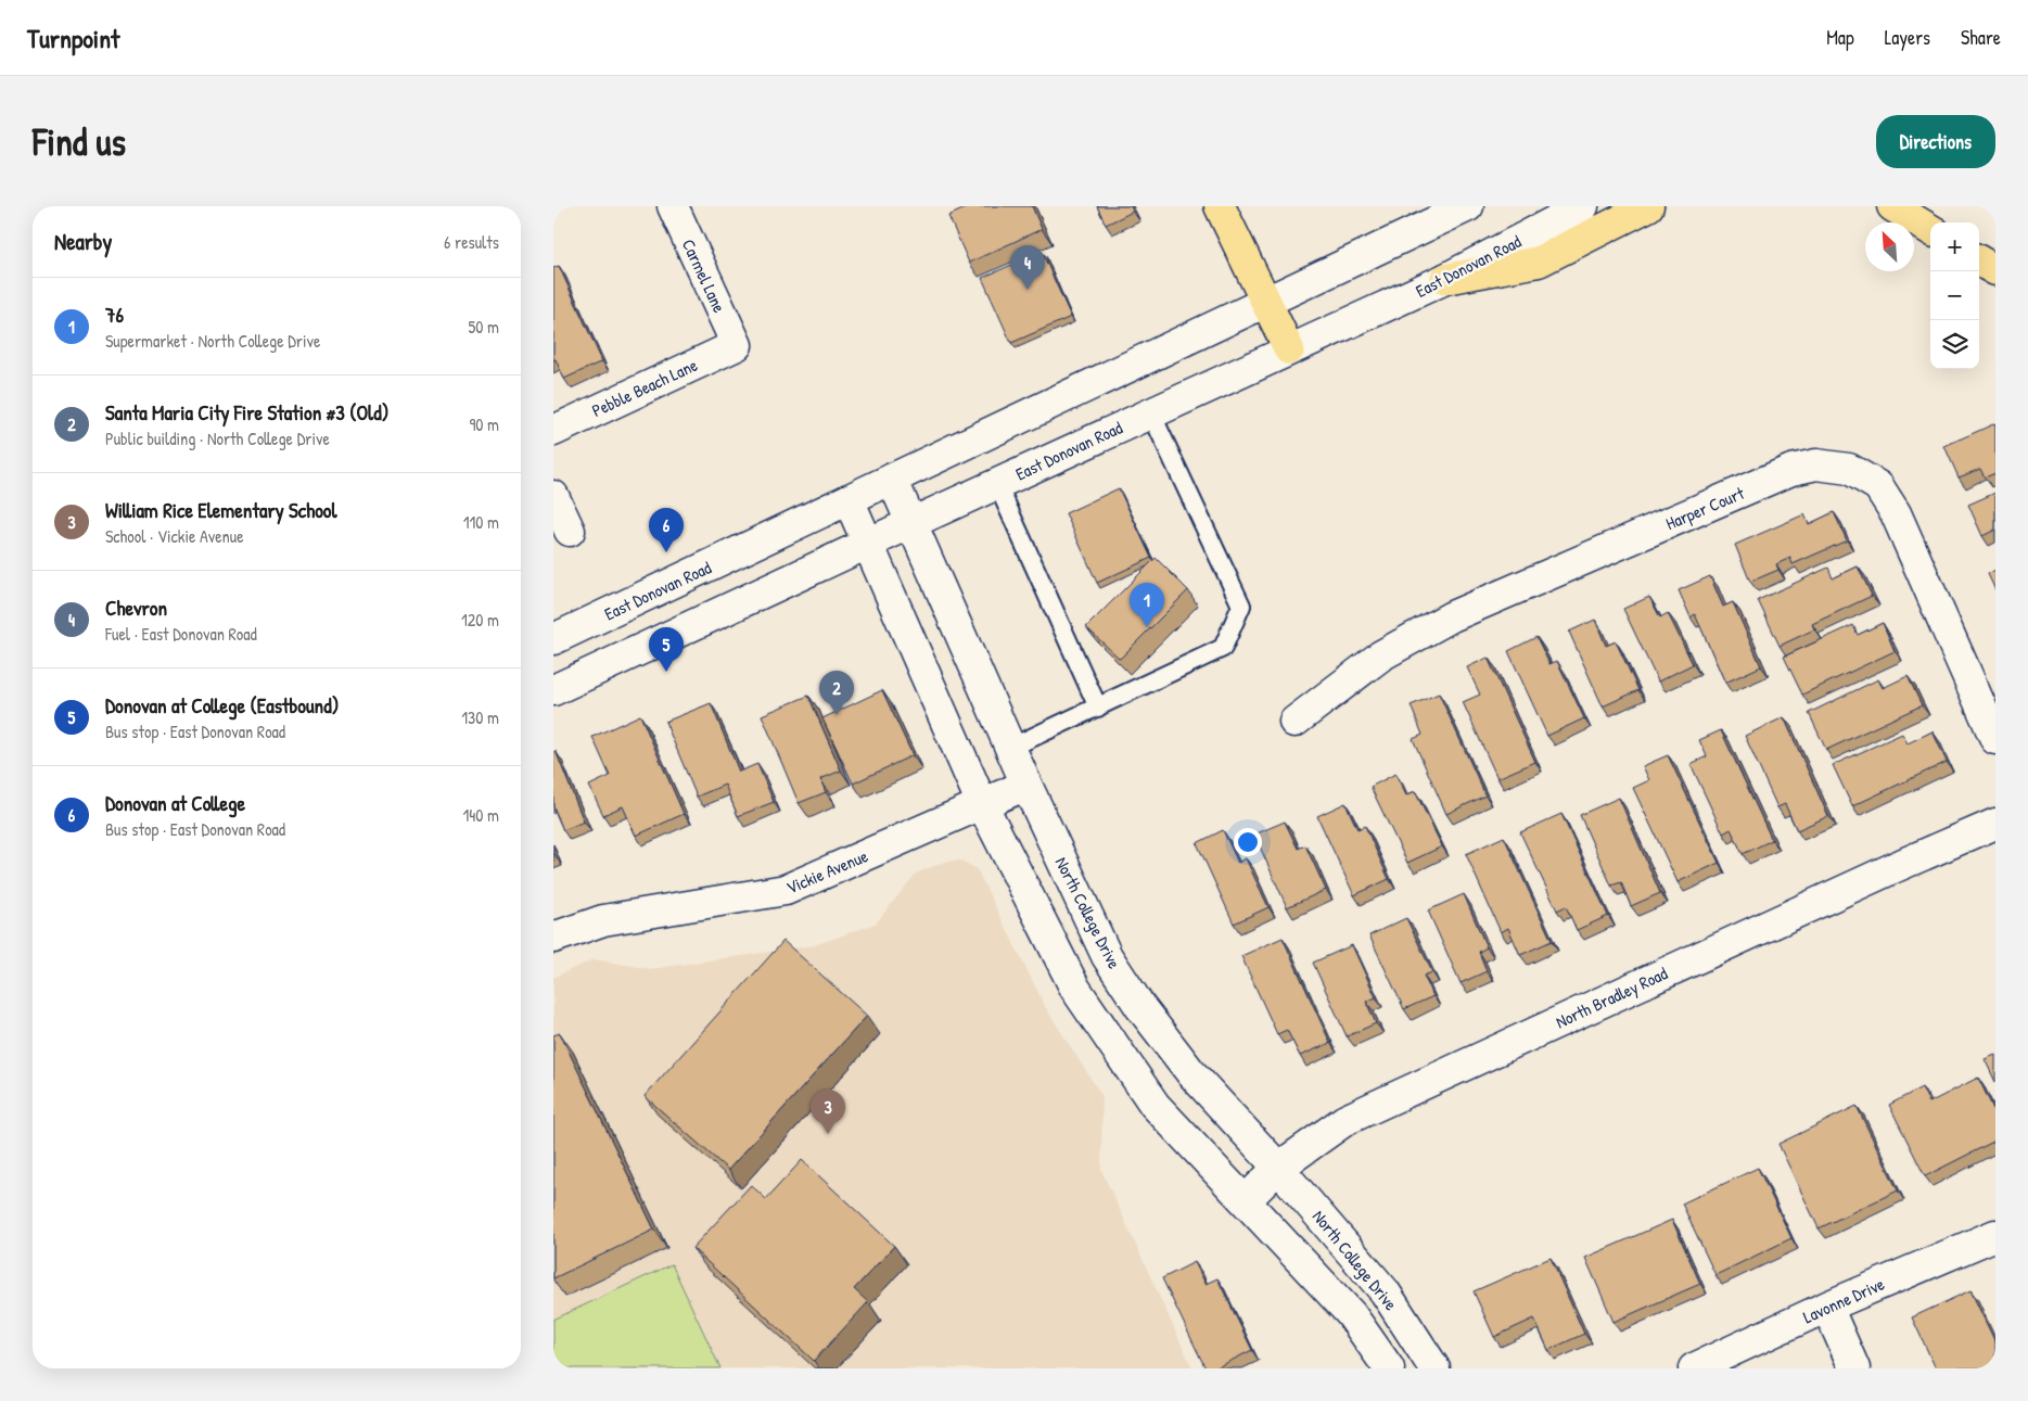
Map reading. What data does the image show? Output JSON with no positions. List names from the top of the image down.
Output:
{
  "streets": {
    "street": [
      "East Donovan Road",
      "Carmel Lane",
      "Pebble Beach Lane",
      "Harper Court",
      "Vickie Avenue",
      "North College Drive",
      "North Bradley Road",
      "Lavonne Drive"
    ]
  },
  "crossings": [
    ["East Donovan Road", "North College Drive"],
    ["Carmel Lane", "Pebble Beach Lane"],
    ["Vickie Avenue", "North College Drive"],
    ["North College Drive", "North Bradley Road"]
  ],
  "north": "top left",
  "page": {
    "header": "Turnpoint",
    "nav": ["Map", "Layers", "Share"],
    "buttons": "Directions",
    "title": "Find us",
    "heading": ["Nearby", "6 results"],
    "map_buttons": ["+", "−"],
    "pins": [
      "4",
      "6",
      "1",
      "5",
      "2",
      "3"
    ],
    "list": [
      {
        "mark": "1",
        "name": "76",
        "note": "Supermarket · North College Drive",
        "value": "50 m"
      },
      {
        "mark": "2",
        "name": "Santa Maria City Fire Station #3 (Old)",
        "note": "Public building · North College Drive",
        "value": "90 m"
      },
      {
        "mark": "3",
        "name": "William Rice Elementary School",
        "note": "School · Vickie Avenue",
        "value": "110 m"
      },
      {
        "mark": "4",
        "name": "Chevron",
        "note": "Fuel · East Donovan Road",
        "value": "120 m"
      },
      {
        "mark": "5",
        "name": "Donovan at College (Eastbound)",
        "note": "Bus stop · East Donovan Road",
        "value": "130 m"
      },
      {
        "mark": "6",
        "name": "Donovan at College",
        "note": "Bus stop · East Donovan Road",
        "value": "140 m"
      }
    ]
  }
}
